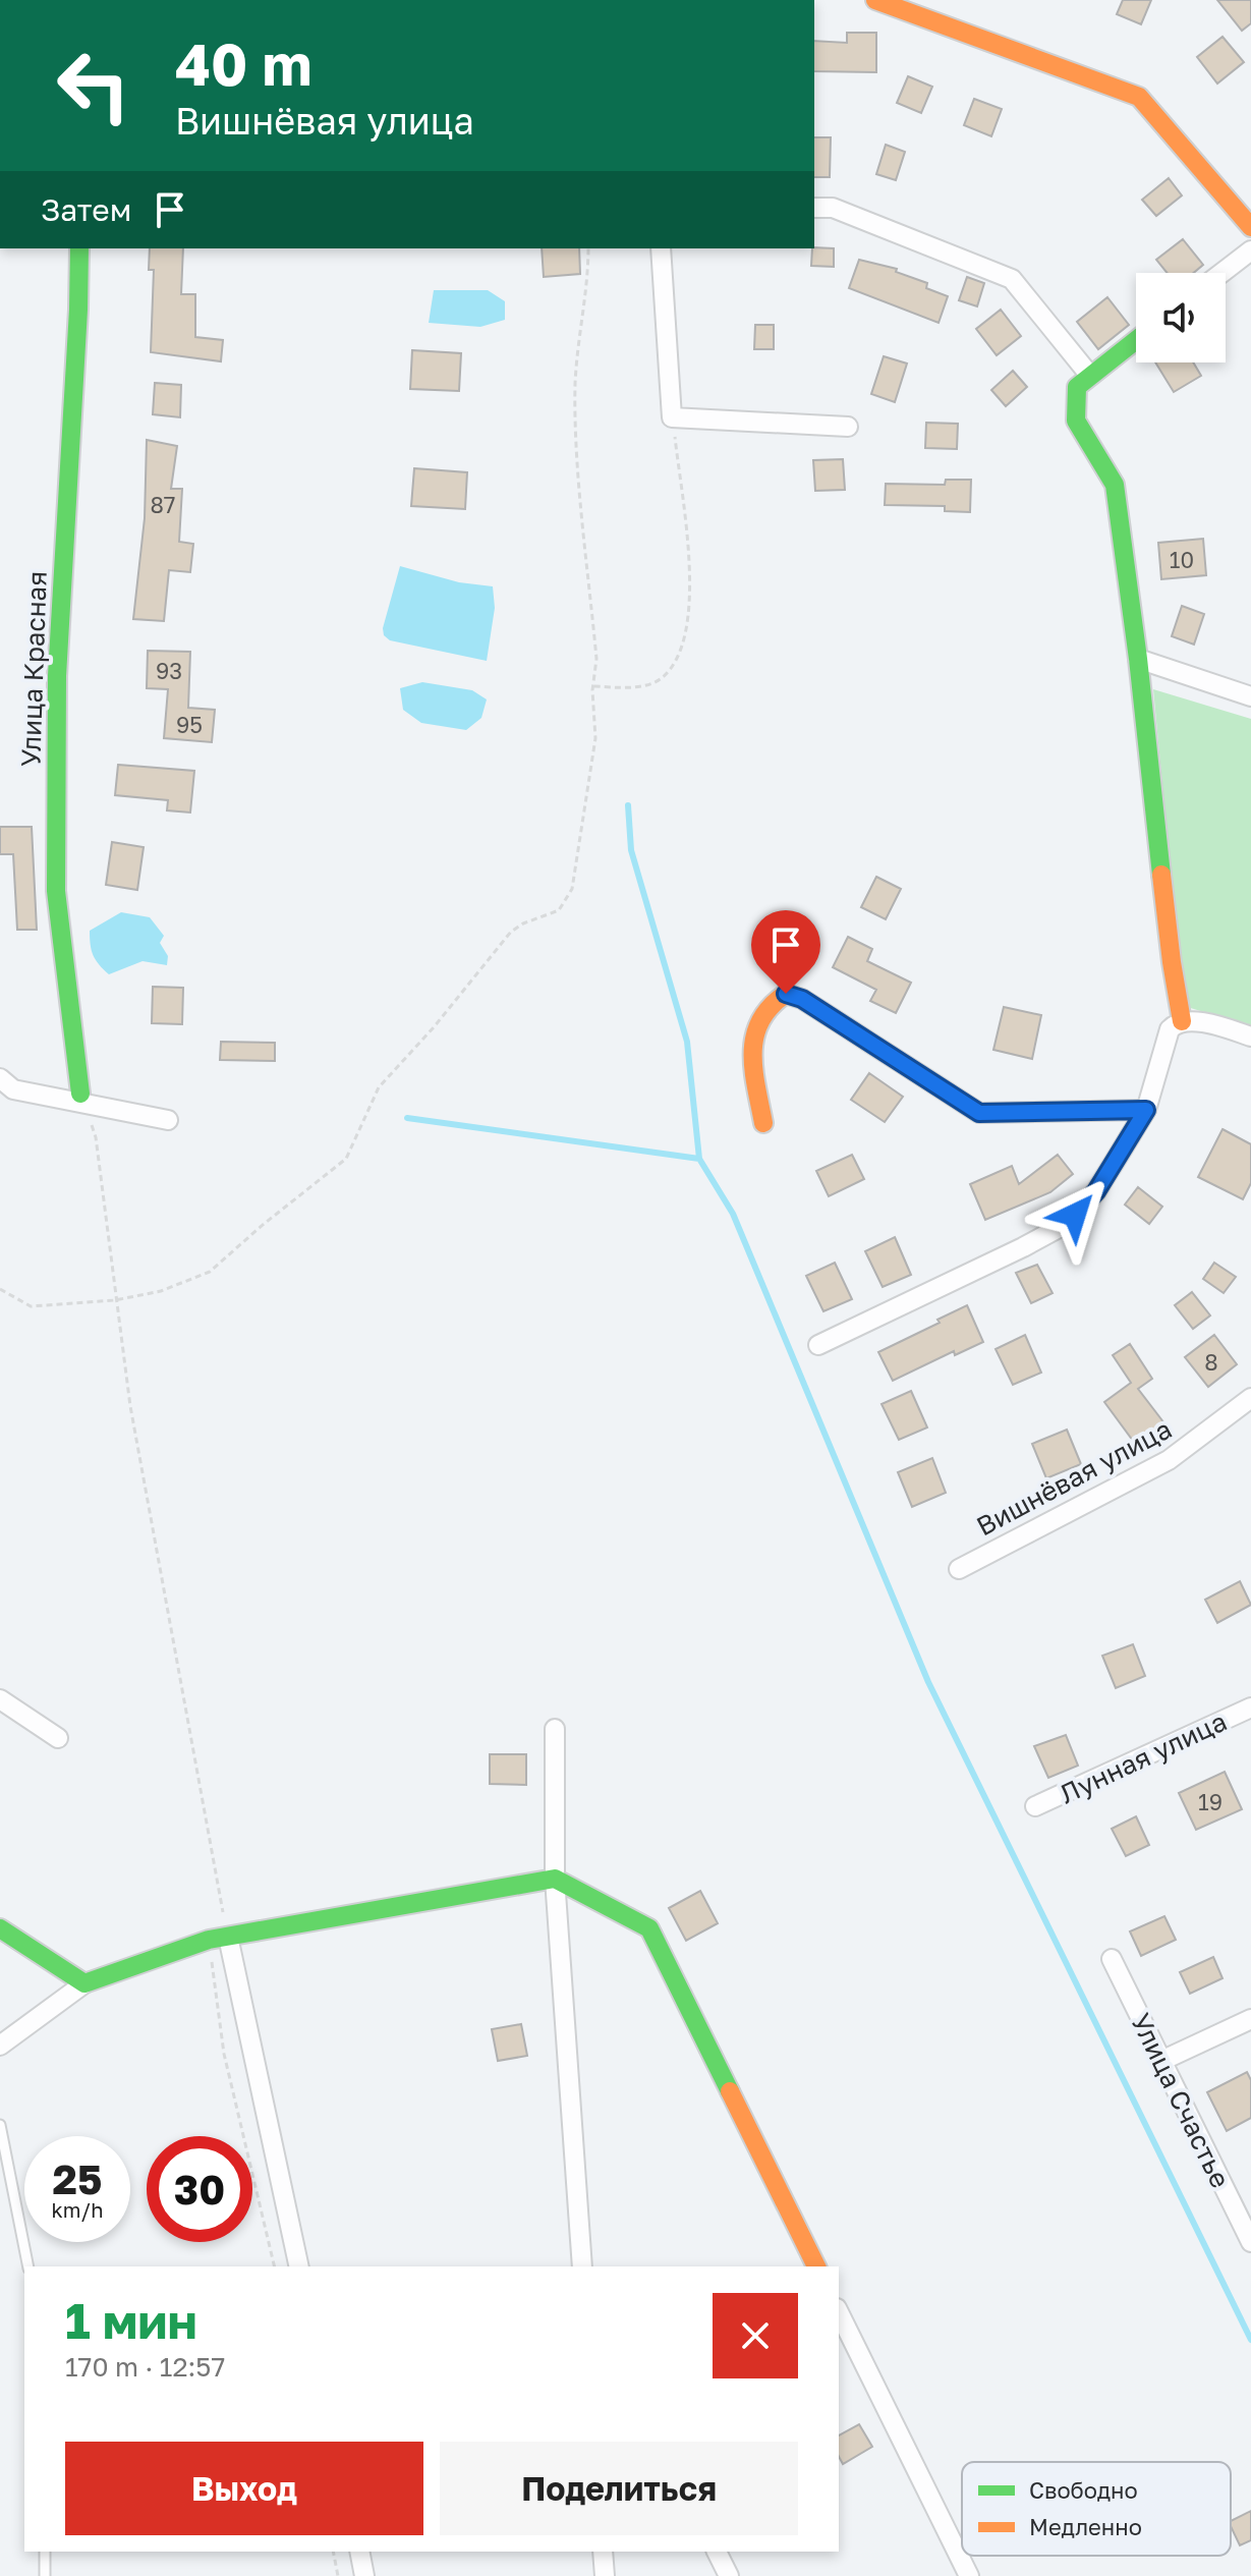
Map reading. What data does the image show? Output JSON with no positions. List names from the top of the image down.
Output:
{
  "streets": {
    "street": [
      "Улица Красная",
      "Вишнёвая улица",
      "Лунная улица",
      "Улица Счастье"
    ]
  },
  "house_numbers": [
    "87",
    "10",
    "93",
    "95",
    "8",
    "19"
  ],
  "legend": ["Свободно", "Медленно"],
  "page": {
    "turn": ["40 m", "Вишнёвая улица"],
    "then": "Затем",
    "speed": "25 km/h",
    "limit": "30",
    "heading": ["1 мин", "170 m · 12:57"],
    "buttons": ["Выход", "Поделиться"]
  }
}
